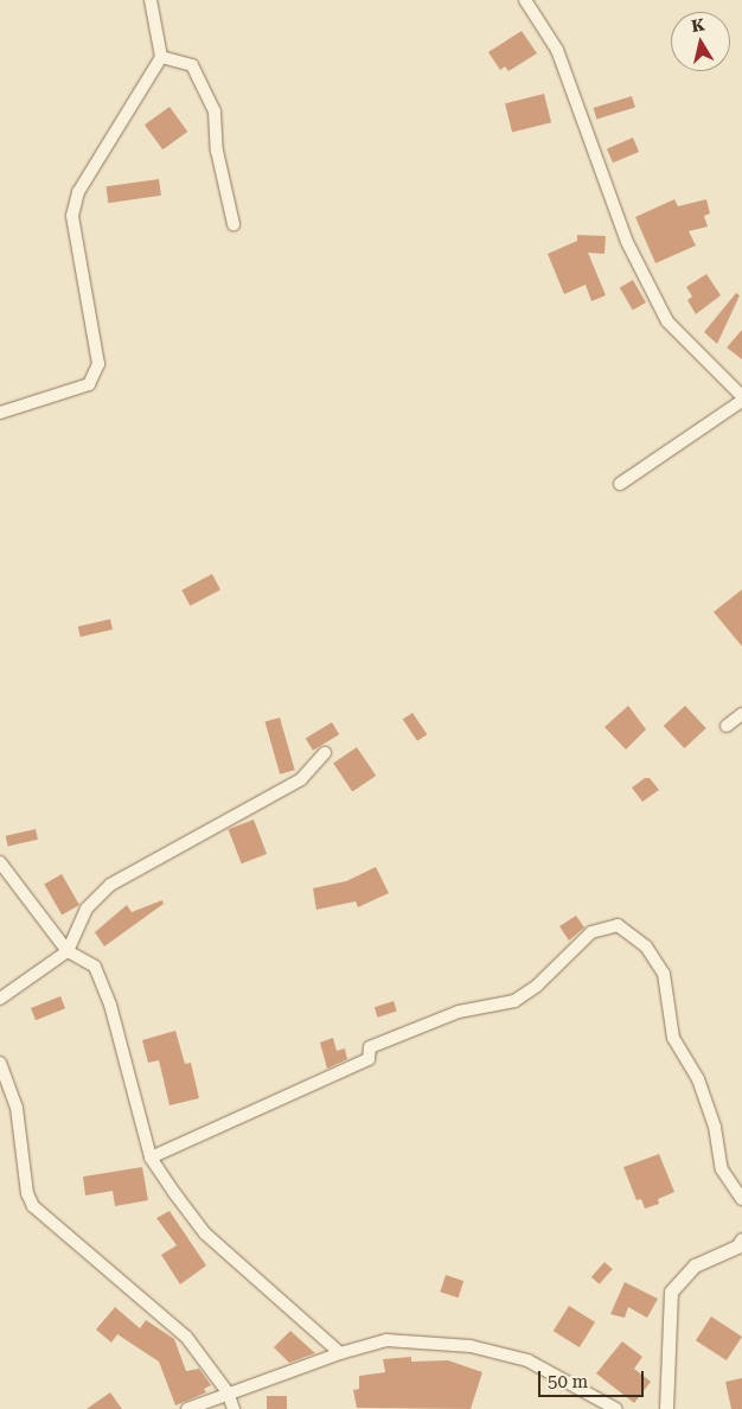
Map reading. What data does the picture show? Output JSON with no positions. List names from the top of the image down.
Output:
{
  "scale_bar": "50 m",
  "north": "top"
}
